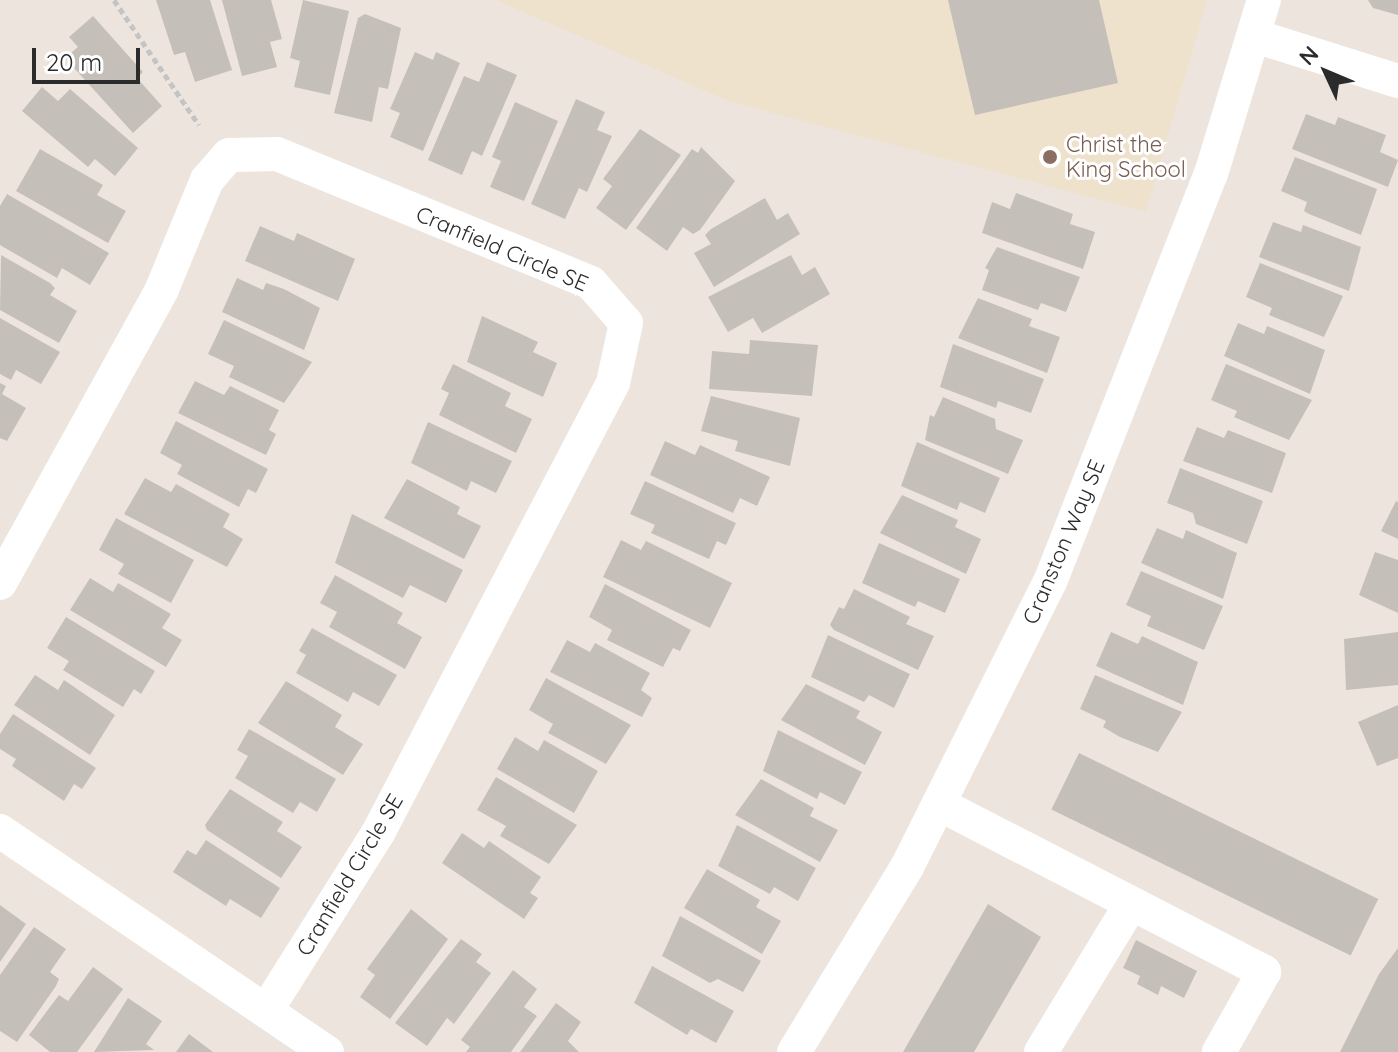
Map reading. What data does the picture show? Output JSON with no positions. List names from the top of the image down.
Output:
{
  "streets": {
    "street": ["Cranfield Circle SE", "Cranston Way SE"]
  },
  "places": ["Christ the King School"],
  "scale_bar": "20 m",
  "north": "top left"
}
